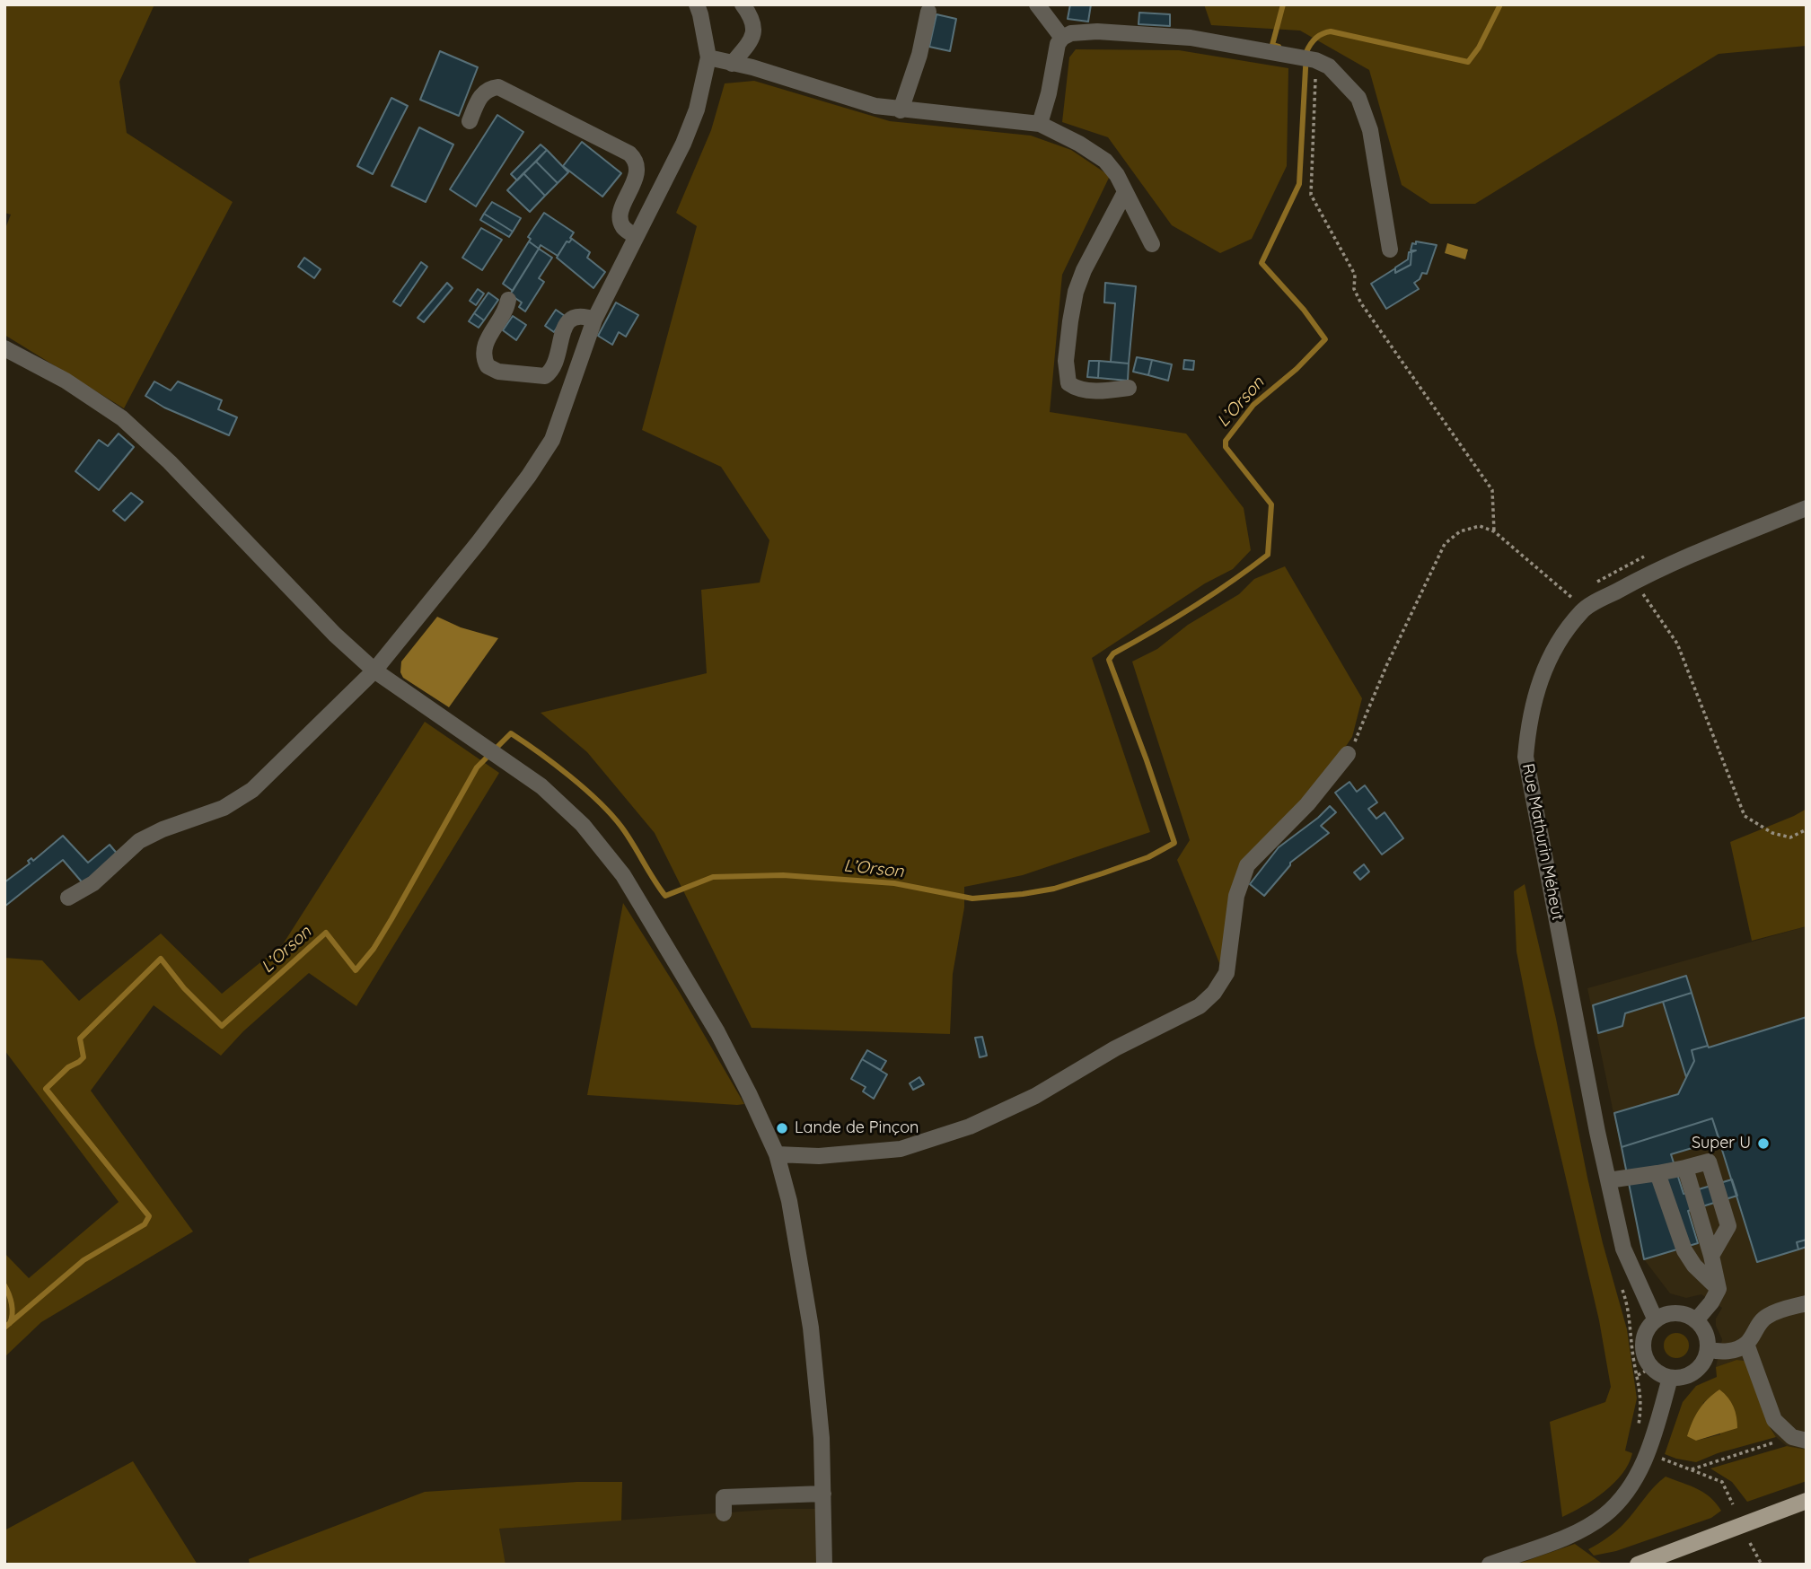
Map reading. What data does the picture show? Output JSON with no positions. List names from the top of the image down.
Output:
{
  "streets": {
    "street": ["Rue Mathurin Méheut"]
  },
  "water": ["L’Orson"],
  "places": ["Lande de Pinçon", "Super U"]
}
